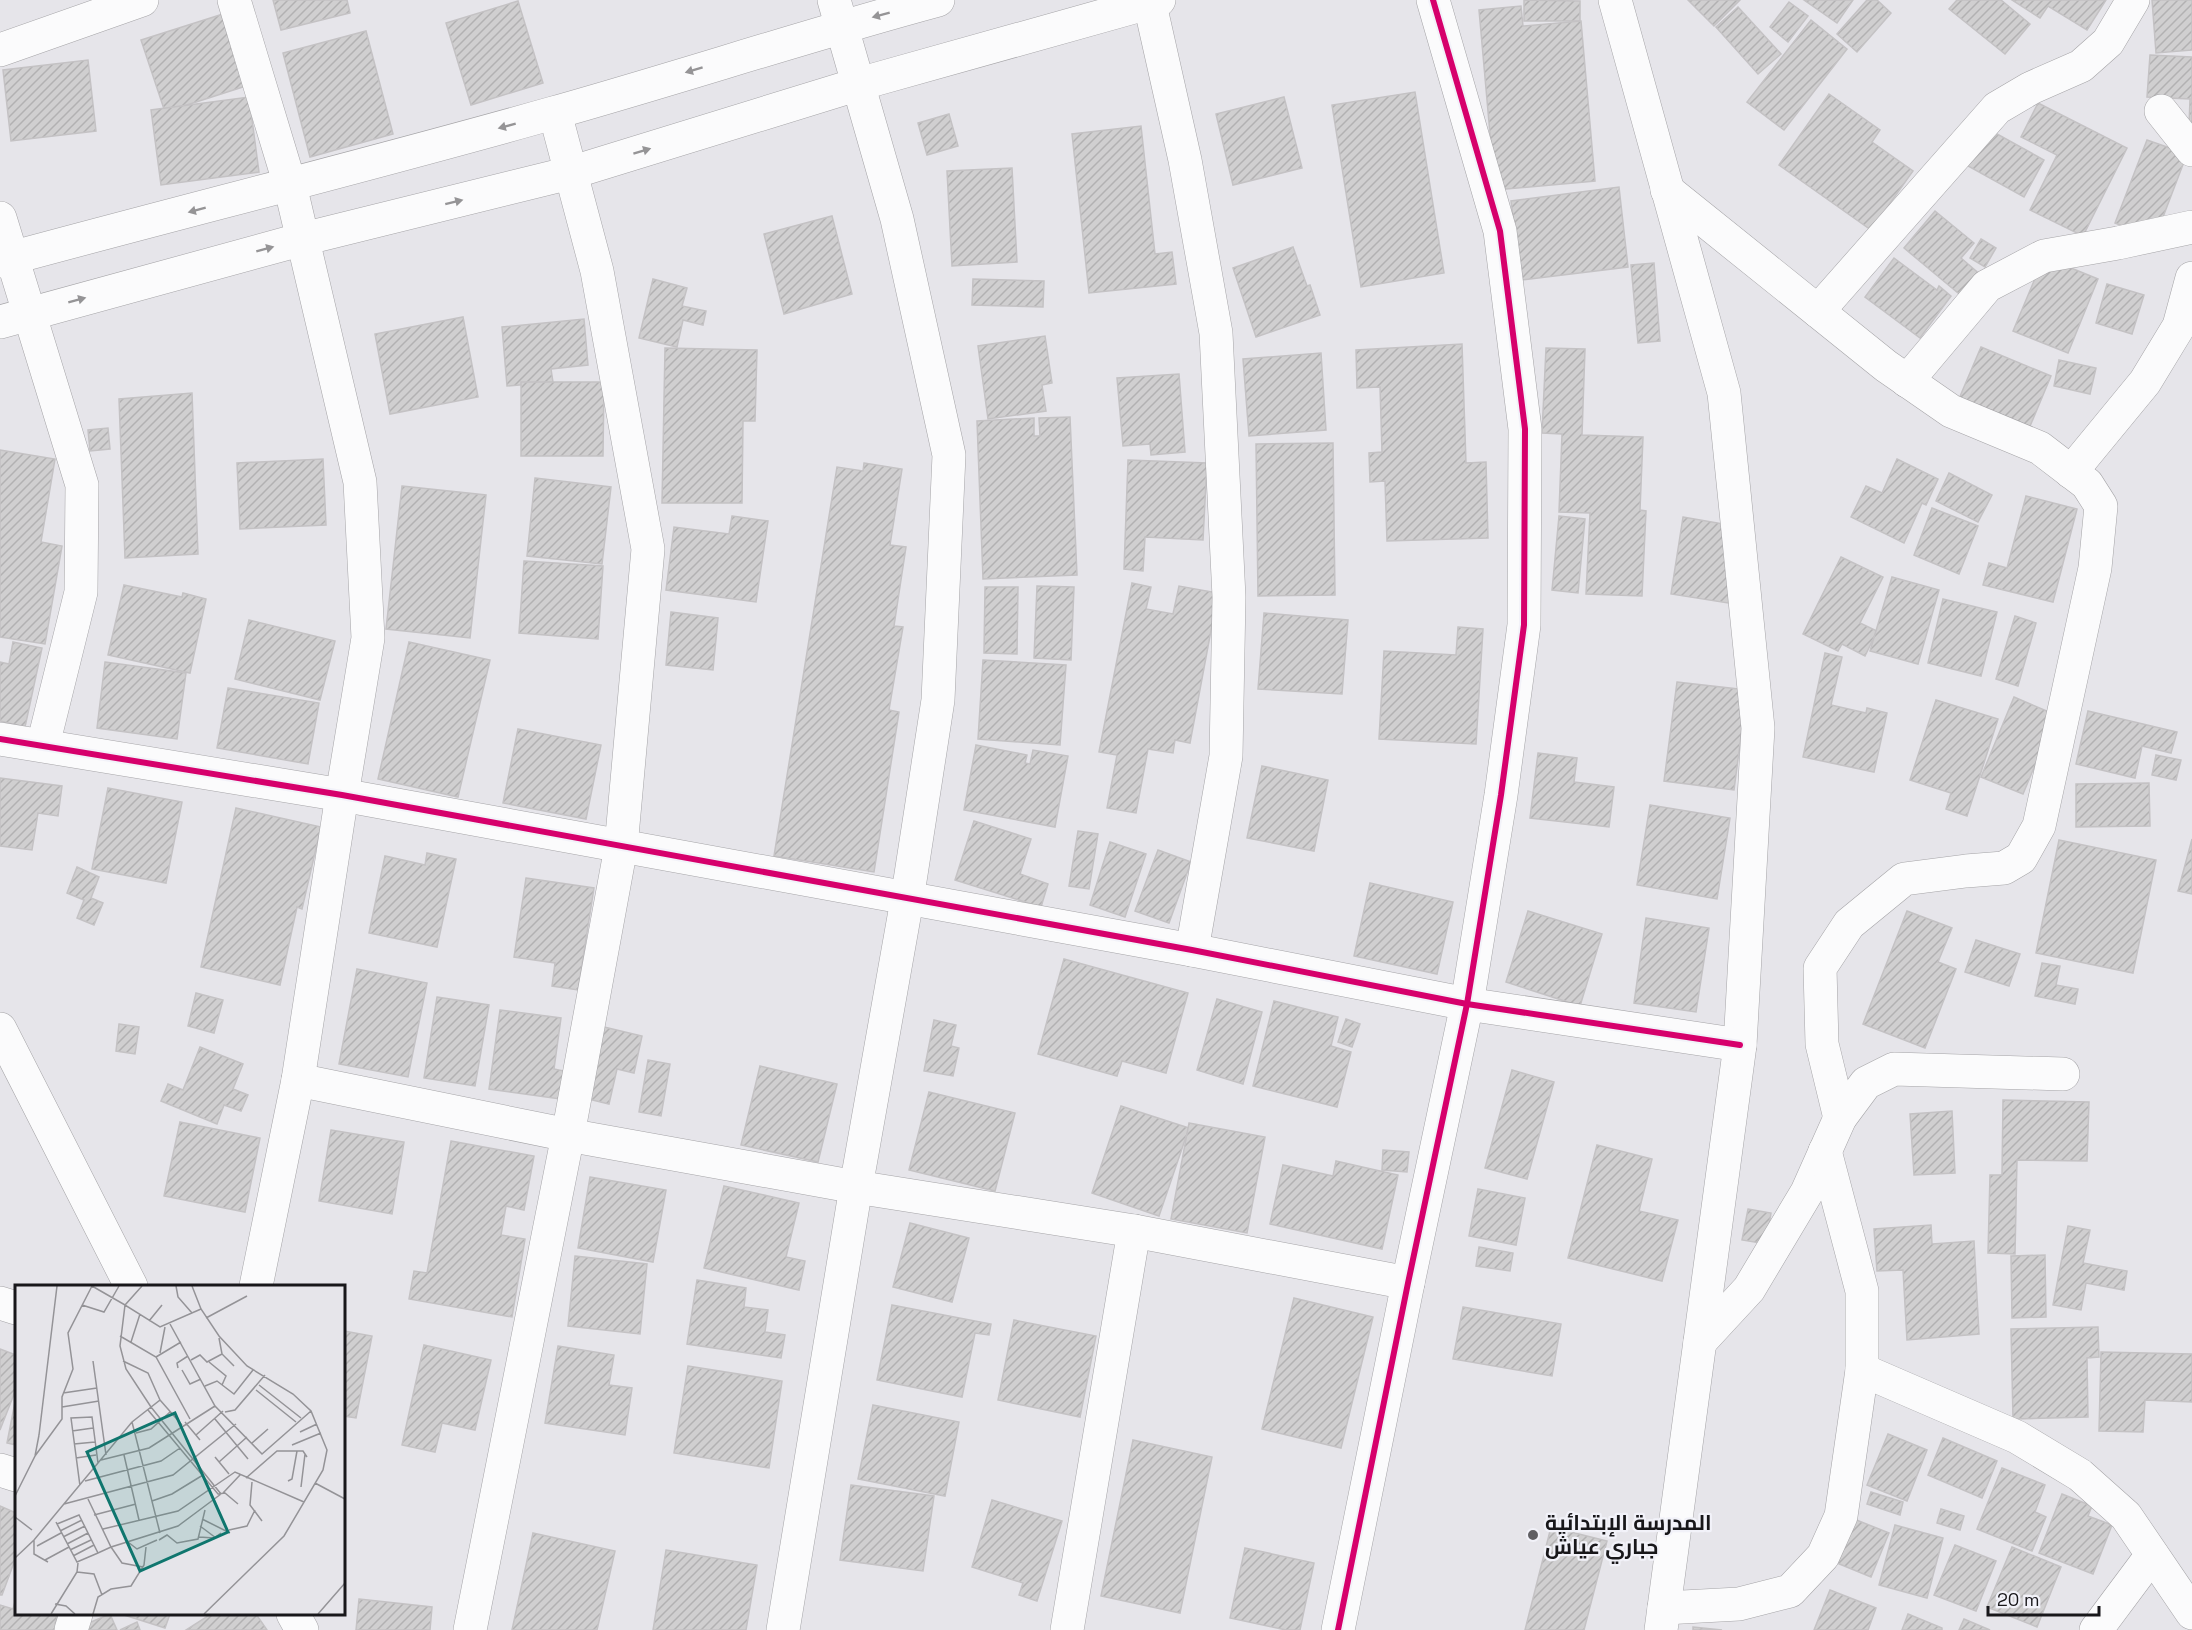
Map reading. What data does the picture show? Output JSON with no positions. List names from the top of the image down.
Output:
{
  "places": ["المدرسة الإبتدائية جباري عياش"],
  "scale_bar": "20 m"
}
